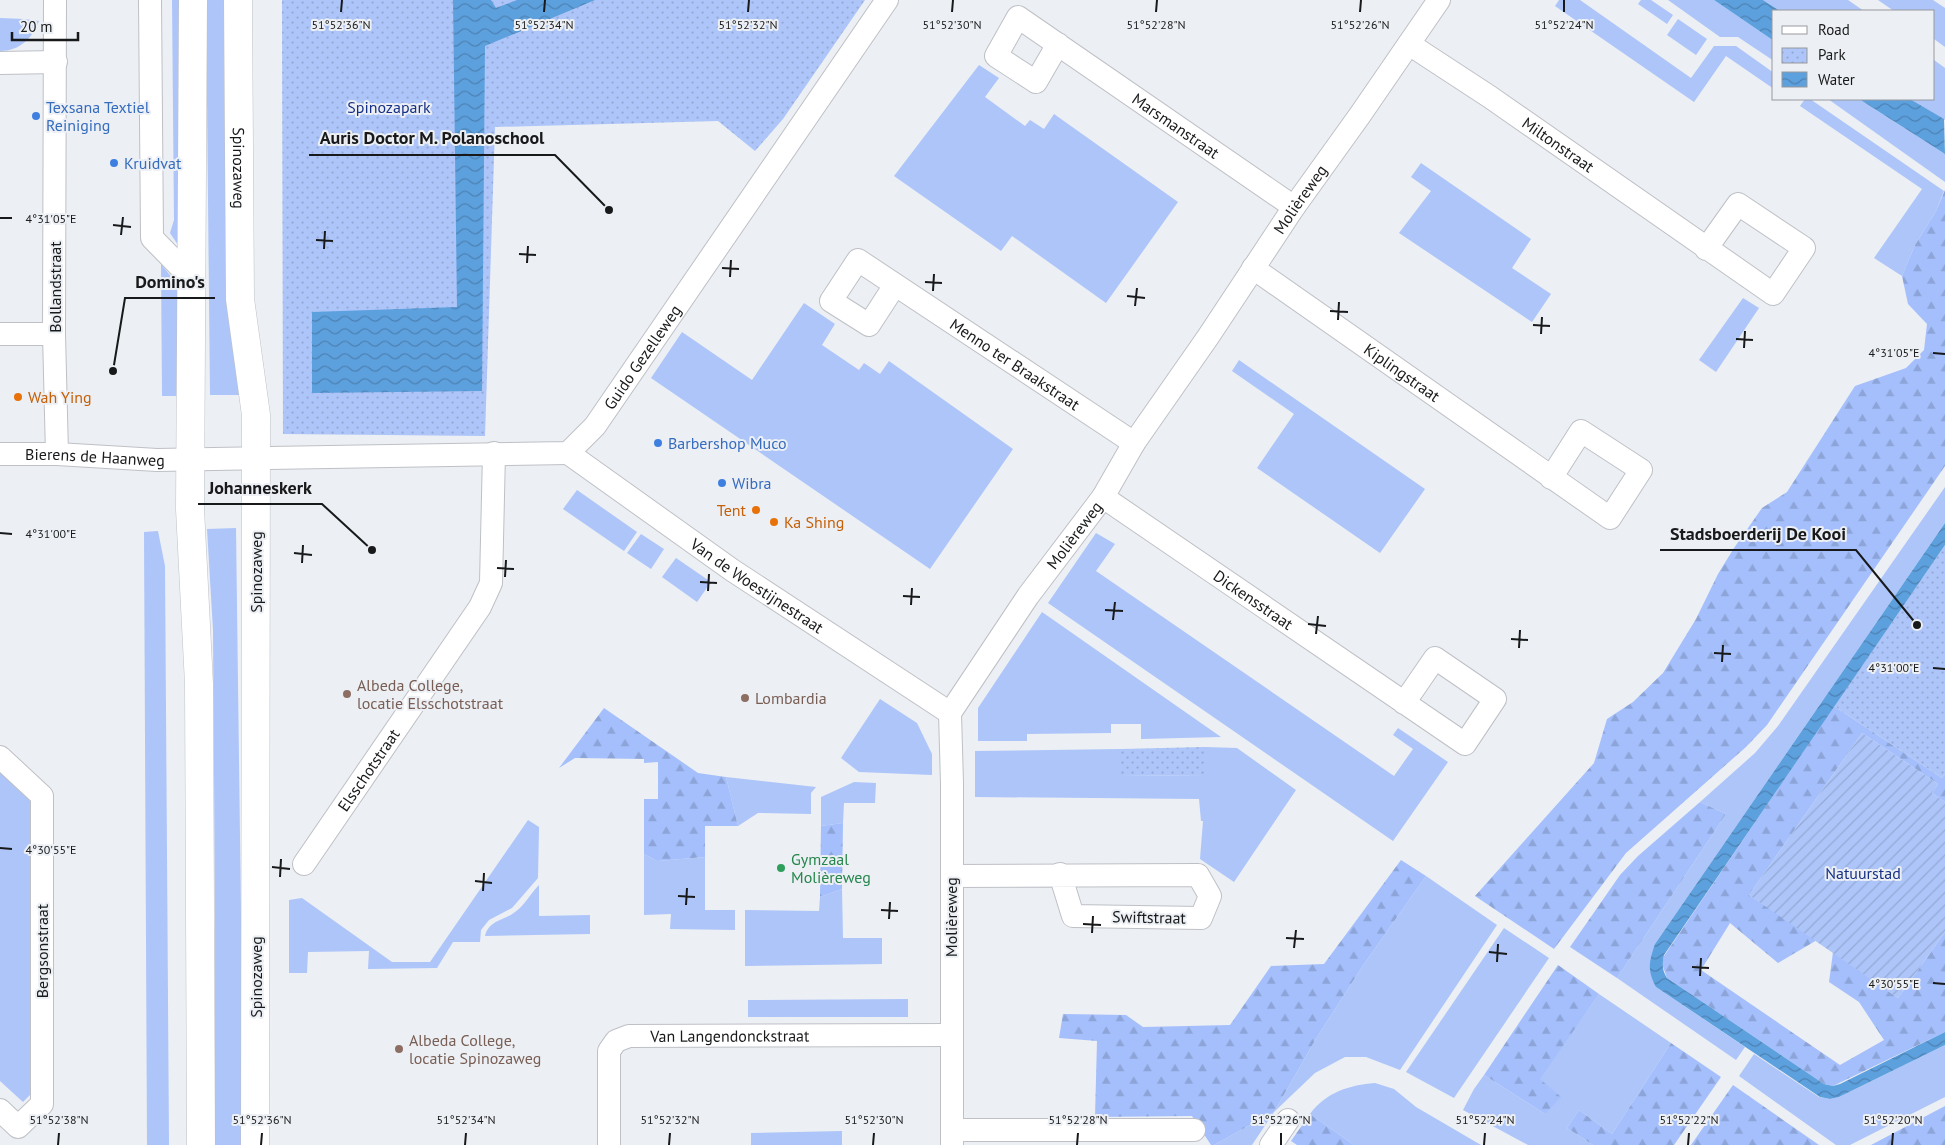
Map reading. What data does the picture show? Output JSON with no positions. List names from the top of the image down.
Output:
{
  "streets": {
    "main road": ["Spinozaweg"],
    "street": [
      "Marsmanstraat",
      "Miltonstraat",
      "Molièreweg",
      "Bollandstraat",
      "Guido Gezelleweg",
      "Menno ter Braakstraat",
      "Kiplingstraat",
      "Bierens de Haanweg",
      "Van de Woestijnestraat",
      "Dickensstraat",
      "Elsschotstraat",
      "Swiftstraat",
      "Bergsonstraat",
      "Van Langendonckstraat"
    ]
  },
  "crossings": [
    ["Marsmanstraat", "Molièreweg"],
    ["Miltonstraat", "Molièreweg"],
    ["Spinozaweg", "Bierens de Haanweg"],
    ["Molièreweg", "Menno ter Braakstraat"],
    ["Molièreweg", "Kiplingstraat"],
    ["Molièreweg", "Van de Woestijnestraat"],
    ["Molièreweg", "Dickensstraat"],
    ["Molièreweg", "Swiftstraat"],
    ["Molièreweg", "Van Langendonckstraat"],
    ["Bollandstraat", "Bierens de Haanweg"],
    ["Guido Gezelleweg", "Van de Woestijnestraat"]
  ],
  "parks": ["Spinozapark", "Natuurstad"],
  "places": [
    "Texsana Textiel Reiniging",
    "Kruidvat",
    "Auris Doctor M. Polanoschool",
    "Domino's",
    "Wah Ying",
    "Barbershop Muco",
    "Wibra",
    "Tent",
    "Ka Shing",
    "Johanneskerk",
    "Stadsboerderij De Kooi",
    "Albeda College, locatie Elsschotstraat",
    "Lombardia",
    "Gymzaal Molièreweg",
    "Albeda College, locatie Spinozaweg"
  ],
  "legend": ["Road", "Park", "Water"],
  "scale_bar": "20 m",
  "coordinates": [
    "51°52'36\"N",
    "51°52'34\"N",
    "51°52'32\"N",
    "51°52'30\"N",
    "51°52'28\"N",
    "51°52'26\"N",
    "51°52'24\"N",
    "4°31'05\"E",
    "4°31'00\"E",
    "4°30'55\"E",
    "51°52'38\"N",
    "51°52'22\"N",
    "51°52'20\"N"
  ]
}
